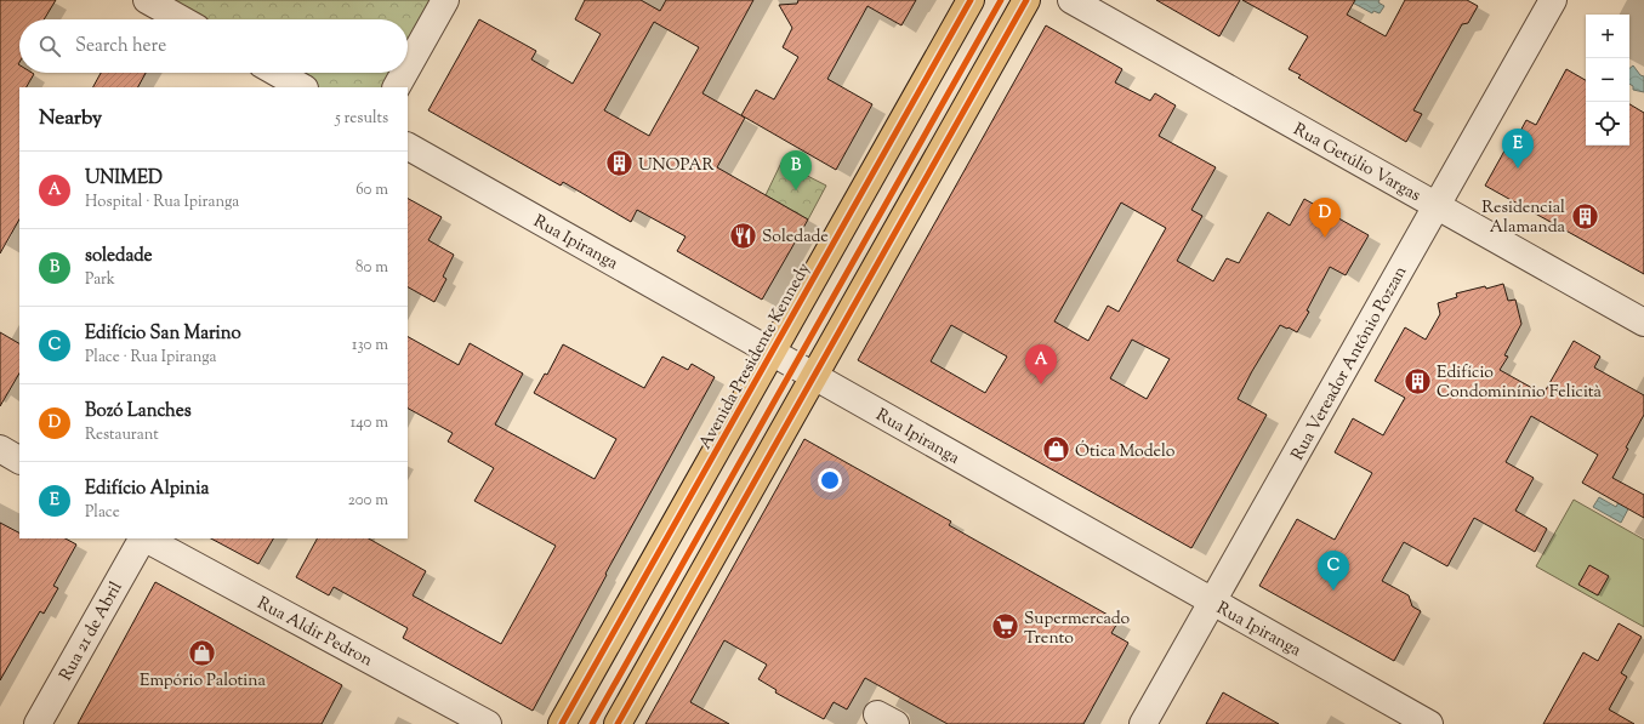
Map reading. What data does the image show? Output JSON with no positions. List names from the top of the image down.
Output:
{
  "streets": {
    "main road": ["Avenida Presidente Kennedy"],
    "street": [
      "Rua Getúlio Vargas",
      "Rua Ipiranga",
      "Rua Vereador Antônio Pozzan",
      "Rua 21 de Abril",
      "Rua Aldir Pedron"
    ]
  },
  "crossings": [
    ["Rua Getúlio Vargas", "Rua Vereador Antônio Pozzan"],
    ["Rua Ipiranga", "Avenida Presidente Kennedy"],
    ["Rua Ipiranga", "Rua Vereador Antônio Pozzan"]
  ],
  "places": {
    "building": ["UNOPAR", "Residencial Alamanda", "Edifício Condominínio Felicità"],
    "restaurant": ["Soledade"],
    "shop": ["Ótica Modelo", "Empório Palotina"],
    "supermarket": ["Supermercado Trento"]
  },
  "page": {
    "map_buttons": ["+", "−"],
    "search": "Search here",
    "heading": ["Nearby", "5 results"],
    "pins": [
      "E",
      "B",
      "D",
      "A",
      "C"
    ],
    "list": [
      {
        "mark": "A",
        "name": "UNIMED",
        "note": "Hospital · Rua Ipiranga",
        "value": "60 m"
      },
      {
        "mark": "B",
        "name": "soledade",
        "note": "Park",
        "value": "80 m"
      },
      {
        "mark": "C",
        "name": "Edifício San Marino",
        "note": "Place · Rua Ipiranga",
        "value": "130 m"
      },
      {
        "mark": "D",
        "name": "Bozó Lanches",
        "note": "Restaurant",
        "value": "140 m"
      },
      {
        "mark": "E",
        "name": "Edifício Alpinia",
        "note": "Place",
        "value": "200 m"
      }
    ]
  }
}
